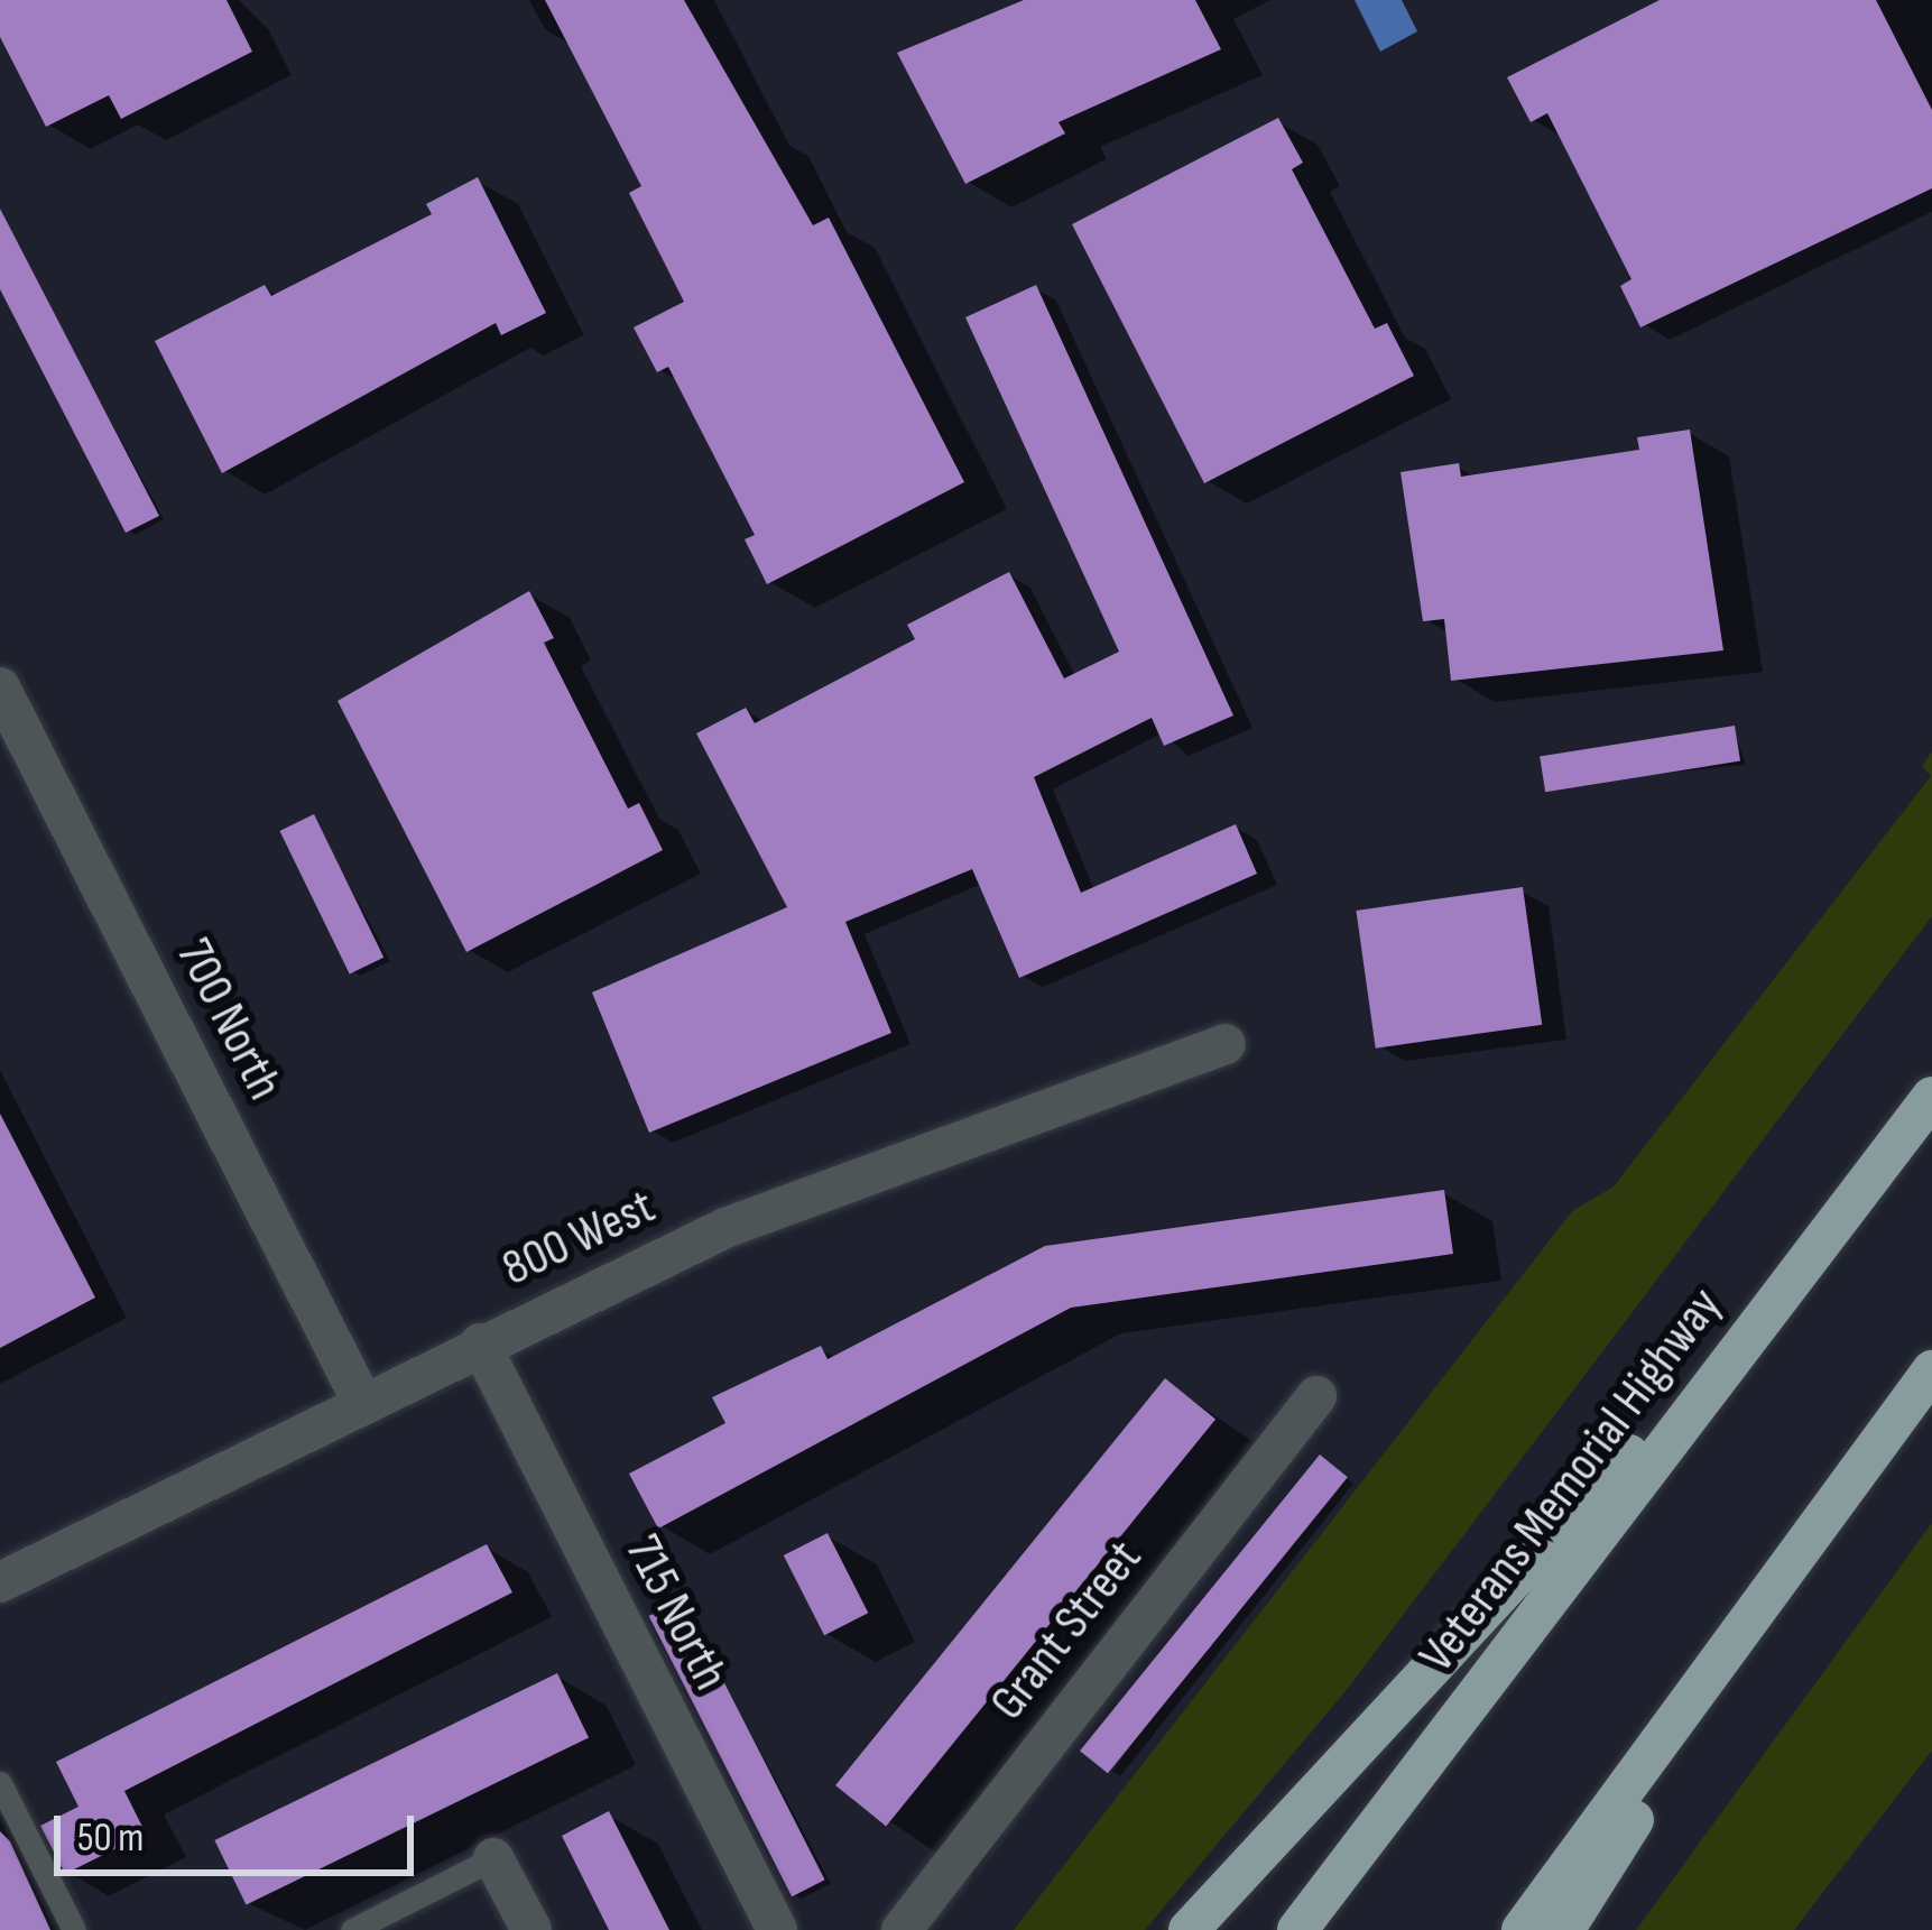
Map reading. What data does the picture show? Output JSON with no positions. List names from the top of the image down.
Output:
{
  "streets": {
    "highway": ["Veterans Memorial Highway"],
    "street": [
      "700 North",
      "800 West",
      "715 North",
      "Grant Street"
    ]
  },
  "crossings": [
    ["700 North", "800 West"],
    ["800 West", "715 North"]
  ],
  "scale_bar": "50 m"
}
